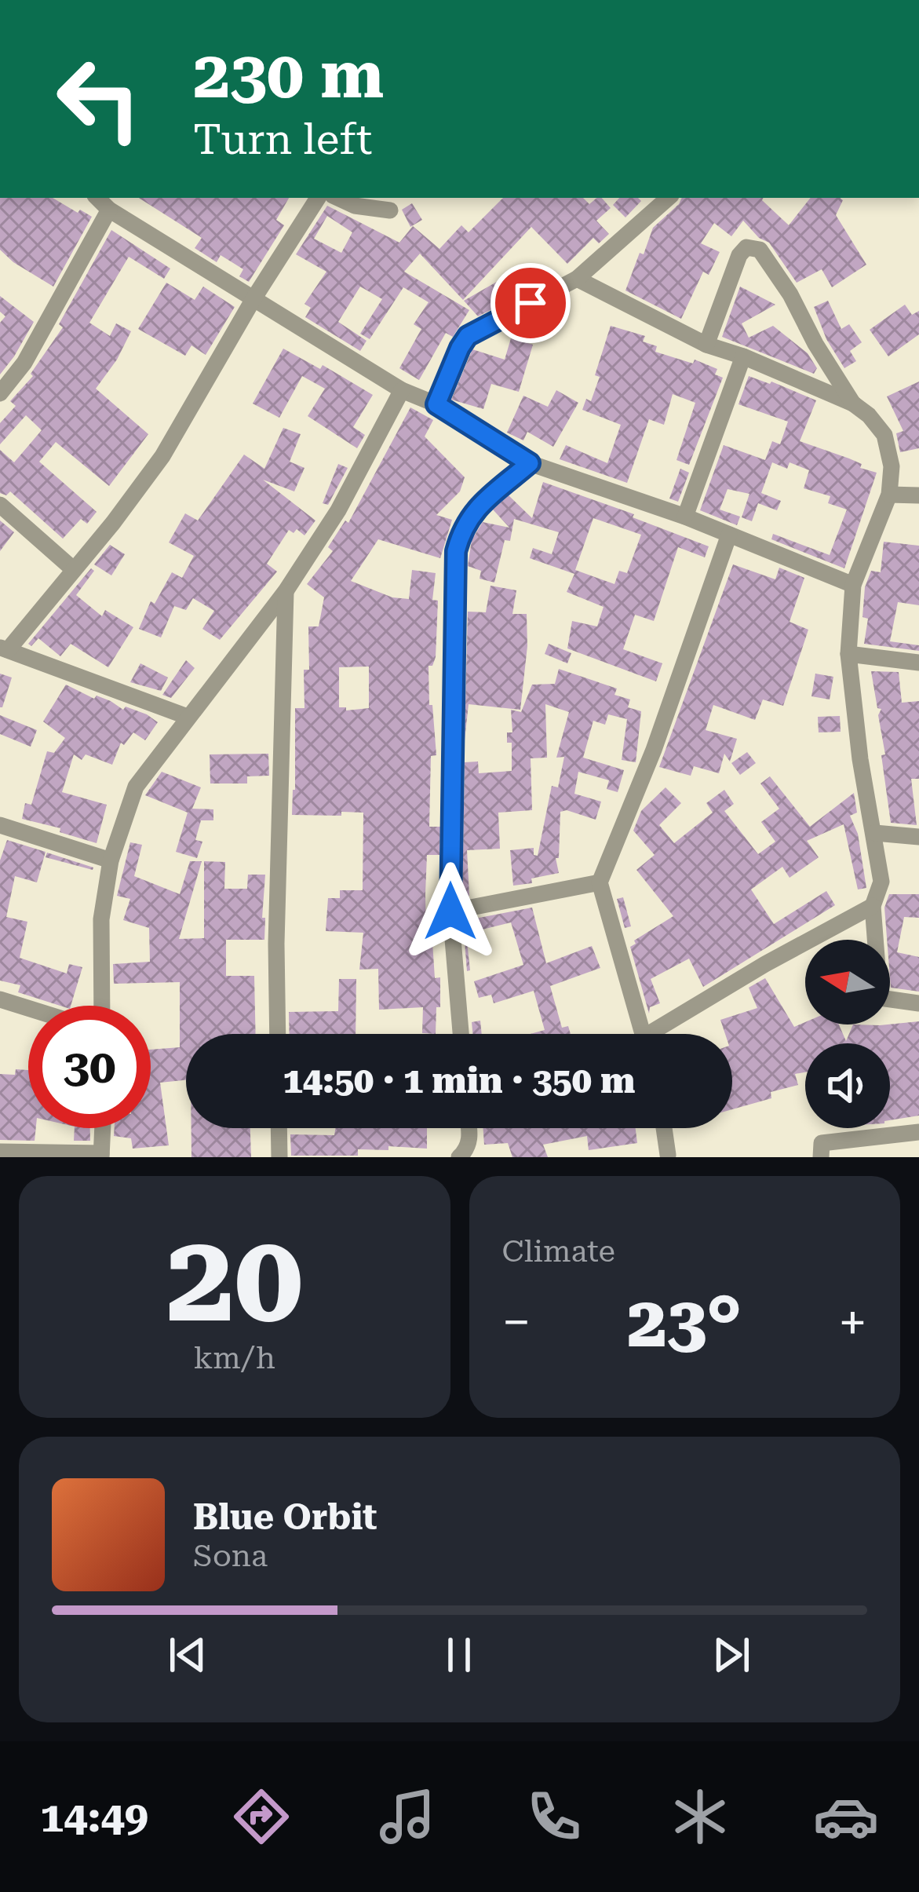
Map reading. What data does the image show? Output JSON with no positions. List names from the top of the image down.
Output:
{
  "north": "left",
  "page": {
    "turn": ["230 m", "Turn left"],
    "limit": "30",
    "trip": "14:50 · 1 min · 350 m",
    "tile": [
      ["20", "km/h"],
      "Climate"
    ],
    "heat": ["−", "23°", "+"],
    "song": ["Blue Orbit", "Sona"],
    "tabs": "14:49"
  }
}
